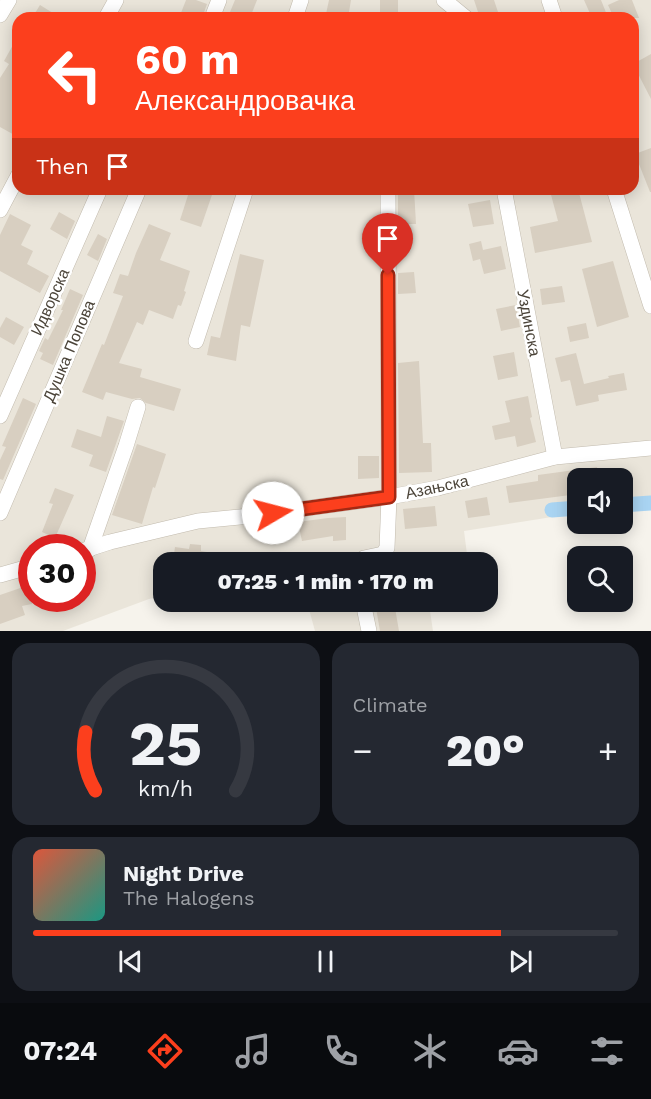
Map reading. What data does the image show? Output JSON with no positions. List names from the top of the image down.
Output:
{
  "streets": {
    "street": [
      "Идворска",
      "Уздинска",
      "Душка Попова",
      "Азањска"
    ]
  },
  "crossings": [
    ["Уздинска", "Азањска"]
  ],
  "page": {
    "turn": ["60 m", "Александровачка"],
    "then": "Then",
    "limit": "30",
    "trip": "07:25 · 1 min · 170 m",
    "tile": "Climate",
    "heat": ["−", "20°", "+"],
    "song": ["Night Drive", "The Halogens"],
    "tabs": "07:24",
    "gauge": ["25", "km/h"]
  }
}
